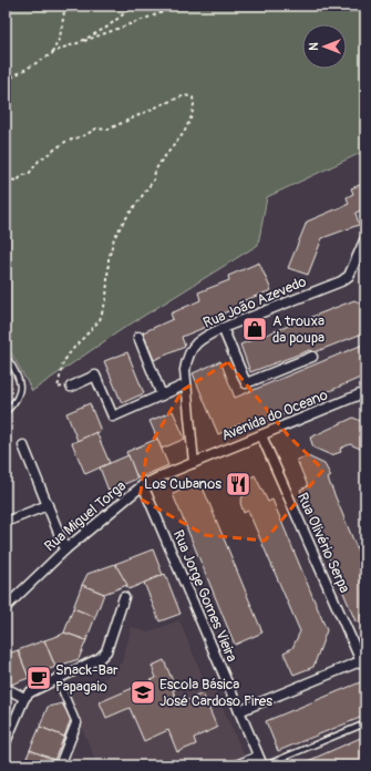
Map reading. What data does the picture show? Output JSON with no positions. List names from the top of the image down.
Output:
{
  "streets": {
    "street": [
      "Rua João Azevedo",
      "Avenida do Oceano",
      "Rua Miguel Torga",
      "Rua Olivério Serpa",
      "Rua Jorge Gomes Vieira"
    ]
  },
  "crossings": [
    ["Rua João Azevedo", "Avenida do Oceano"],
    ["Rua João Azevedo", "Rua Miguel Torga"],
    ["Avenida do Oceano", "Rua Miguel Torga"],
    ["Avenida do Oceano", "Rua Olivério Serpa"],
    ["Rua Miguel Torga", "Rua Jorge Gomes Vieira"]
  ],
  "places": {
    "shop": ["A trouxa da poupa"],
    "restaurant": ["Los Cubanos"],
    "cafe": ["Snack-Bar Papagaio"],
    "school or university": ["Escola Básica José Cardoso Pires"]
  },
  "north": "left"
}
